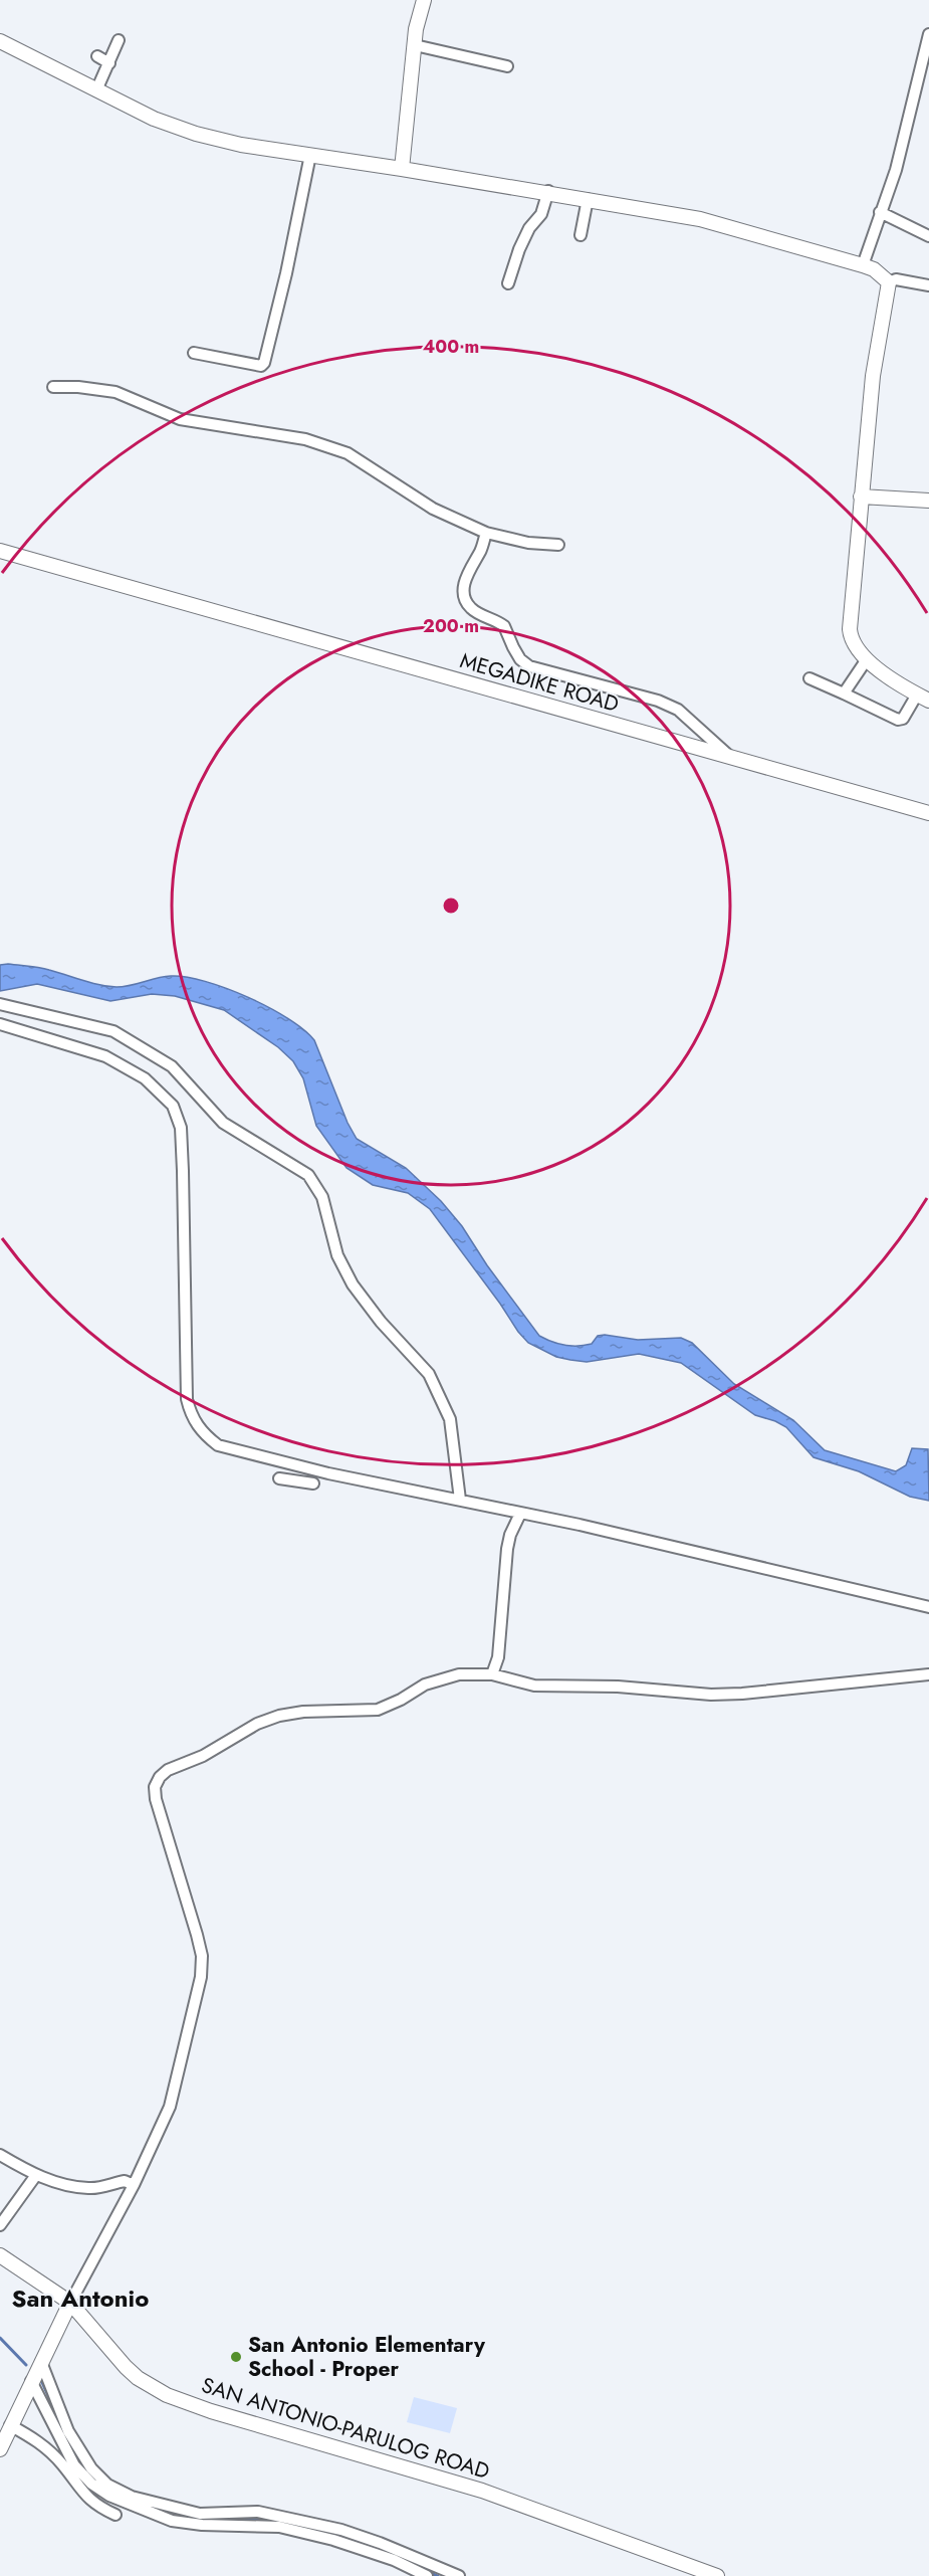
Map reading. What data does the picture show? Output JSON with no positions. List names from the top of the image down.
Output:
{
  "streets": {
    "street": ["MEGADIKE ROAD", "SAN ANTONIO-PARULOG ROAD"]
  },
  "districts": ["San Antonio"],
  "places": ["San Antonio Elementary School - Proper"],
  "rings": ["400 m", "200 m"]
}
